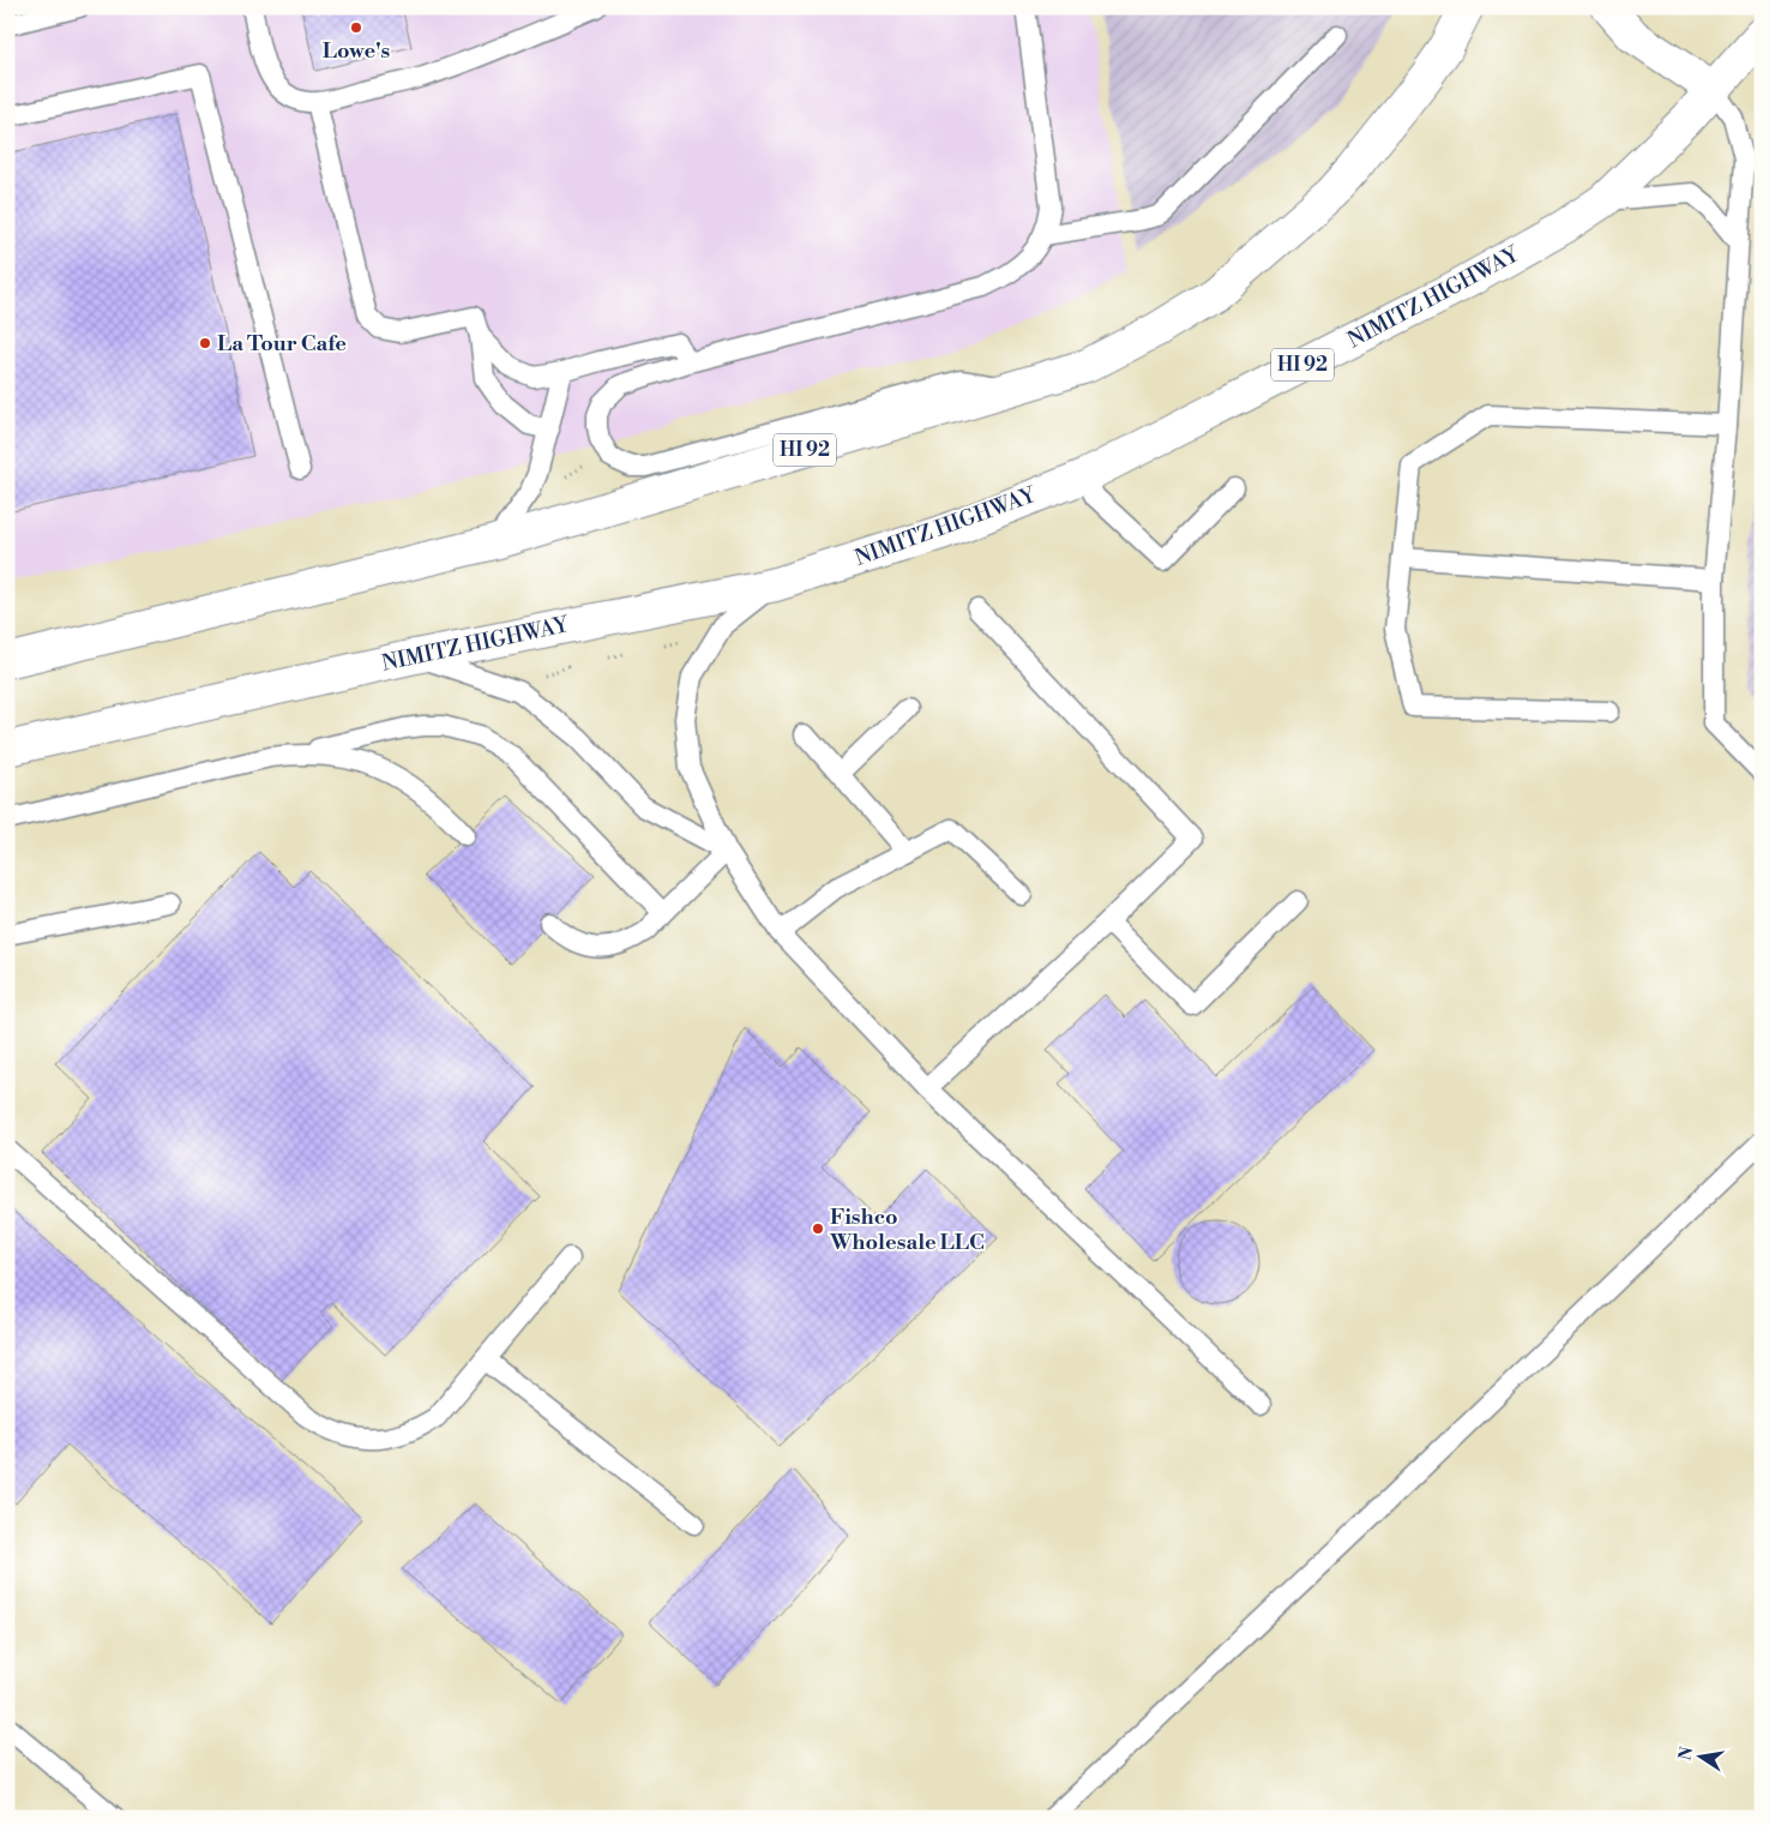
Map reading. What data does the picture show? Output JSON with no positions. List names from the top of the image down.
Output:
{
  "streets": {
    "main road": ["NIMITZ HIGHWAY", "HI 92"]
  },
  "places": ["Lowe's", "La Tour Cafe", "Fishco Wholesale LLC"],
  "north": "left"
}
